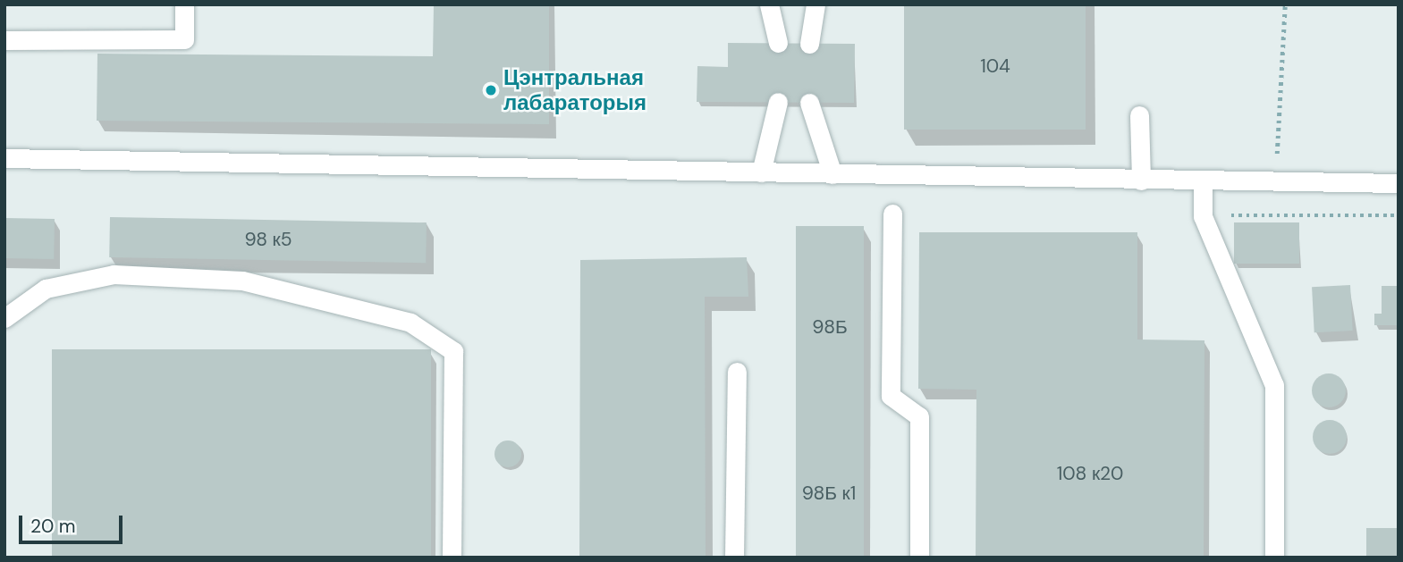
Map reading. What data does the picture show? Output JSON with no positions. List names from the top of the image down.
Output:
{
  "places": ["Цэнтральная лабараторыя"],
  "house_numbers": [
    "104",
    "98 к5",
    "98Б",
    "108 к20",
    "98Б к1"
  ],
  "scale_bar": "20 m"
}
